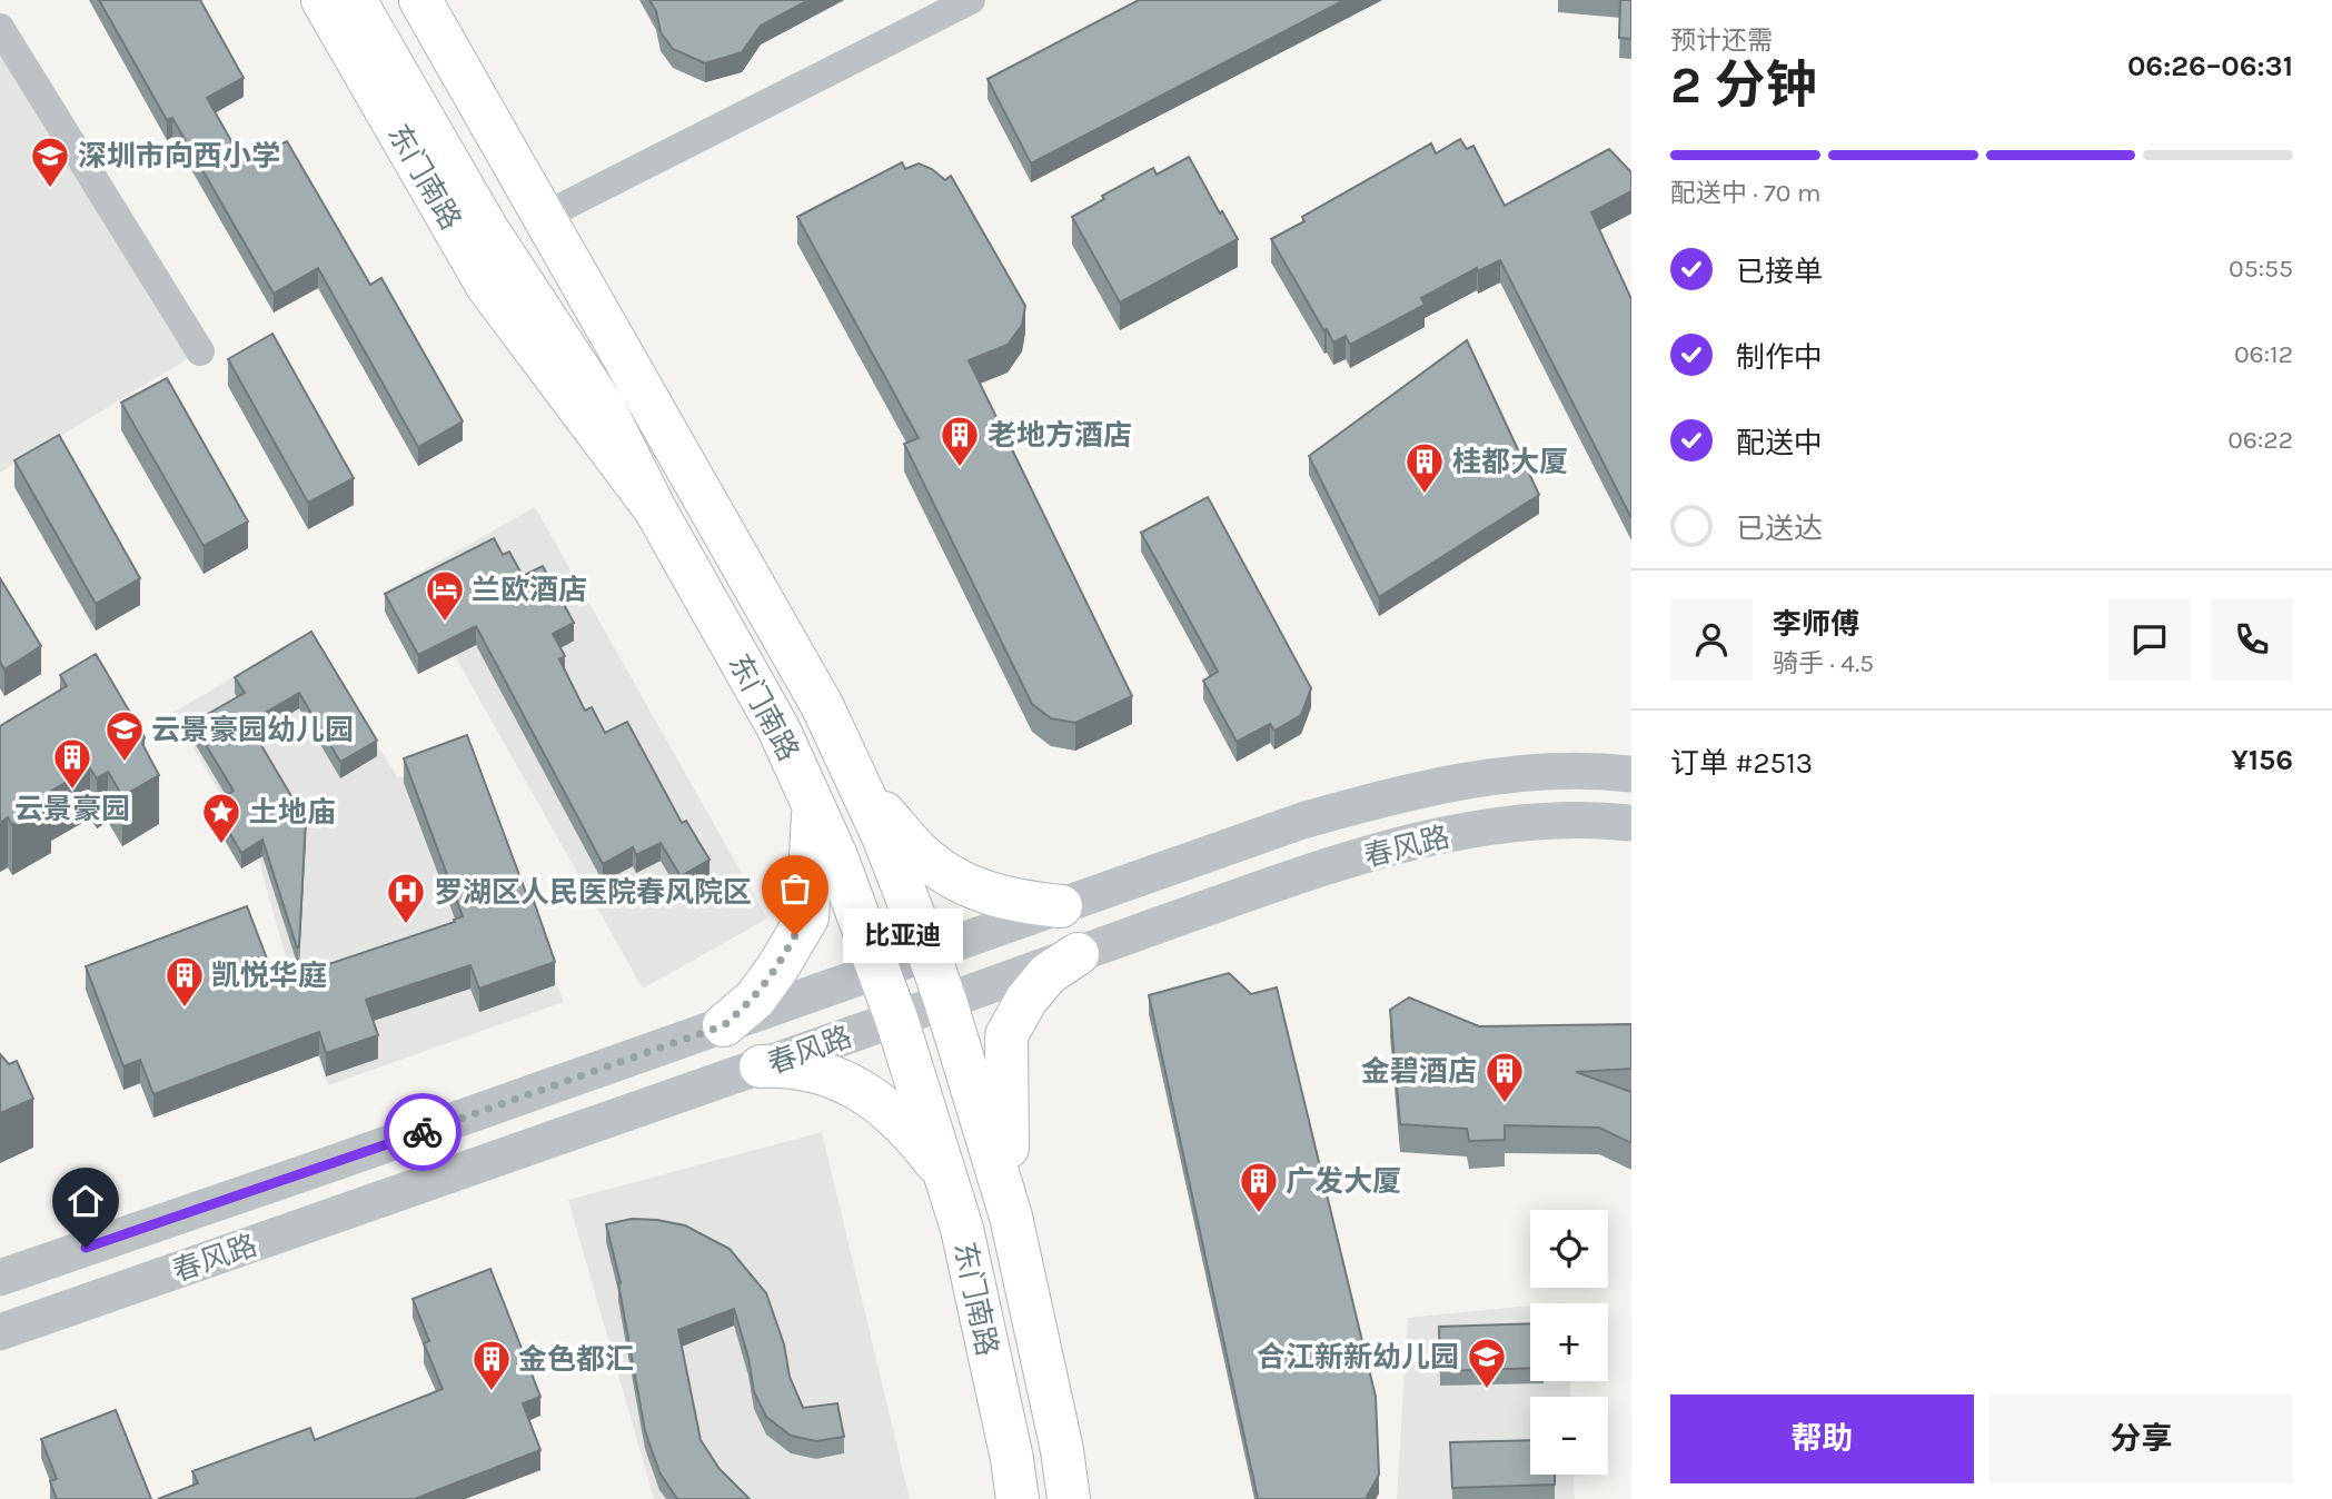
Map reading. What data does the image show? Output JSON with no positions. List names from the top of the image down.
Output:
{
  "streets": {
    "main road": ["东门南路"],
    "street": ["春风路"]
  },
  "crossings": [
    ["东门南路", "春风路"]
  ],
  "places": {
    "school or university": ["深圳市向西小学", "云景豪园幼儿园", "合江新新幼儿园"],
    "building": [
      "老地方酒店",
      "桂都大厦",
      "云景豪园",
      "凯悦华庭",
      "金碧酒店",
      "广发大厦",
      "金色都汇"
    ],
    "hotel": ["兰欧酒店"],
    "place": ["土地庙"],
    "hospital": ["罗湖区人民医院春风院区"],
    "other": ["比亚迪"]
  },
  "page": {
    "heading": ["2 分钟", "预计还需", "06:26–06:31"],
    "panel": [
      "李师傅",
      "骑手 · 4.5",
      "订单 #2513",
      "¥156"
    ],
    "bar": "配送中 · 70 m",
    "list": [
      ["已接单", "05:55"],
      ["制作中", "06:12"],
      ["配送中", "06:22"],
      "已送达"
    ],
    "bubble": "比亚迪",
    "map_buttons": ["+", "−"],
    "buttons": ["帮助", "分享"]
  }
}
